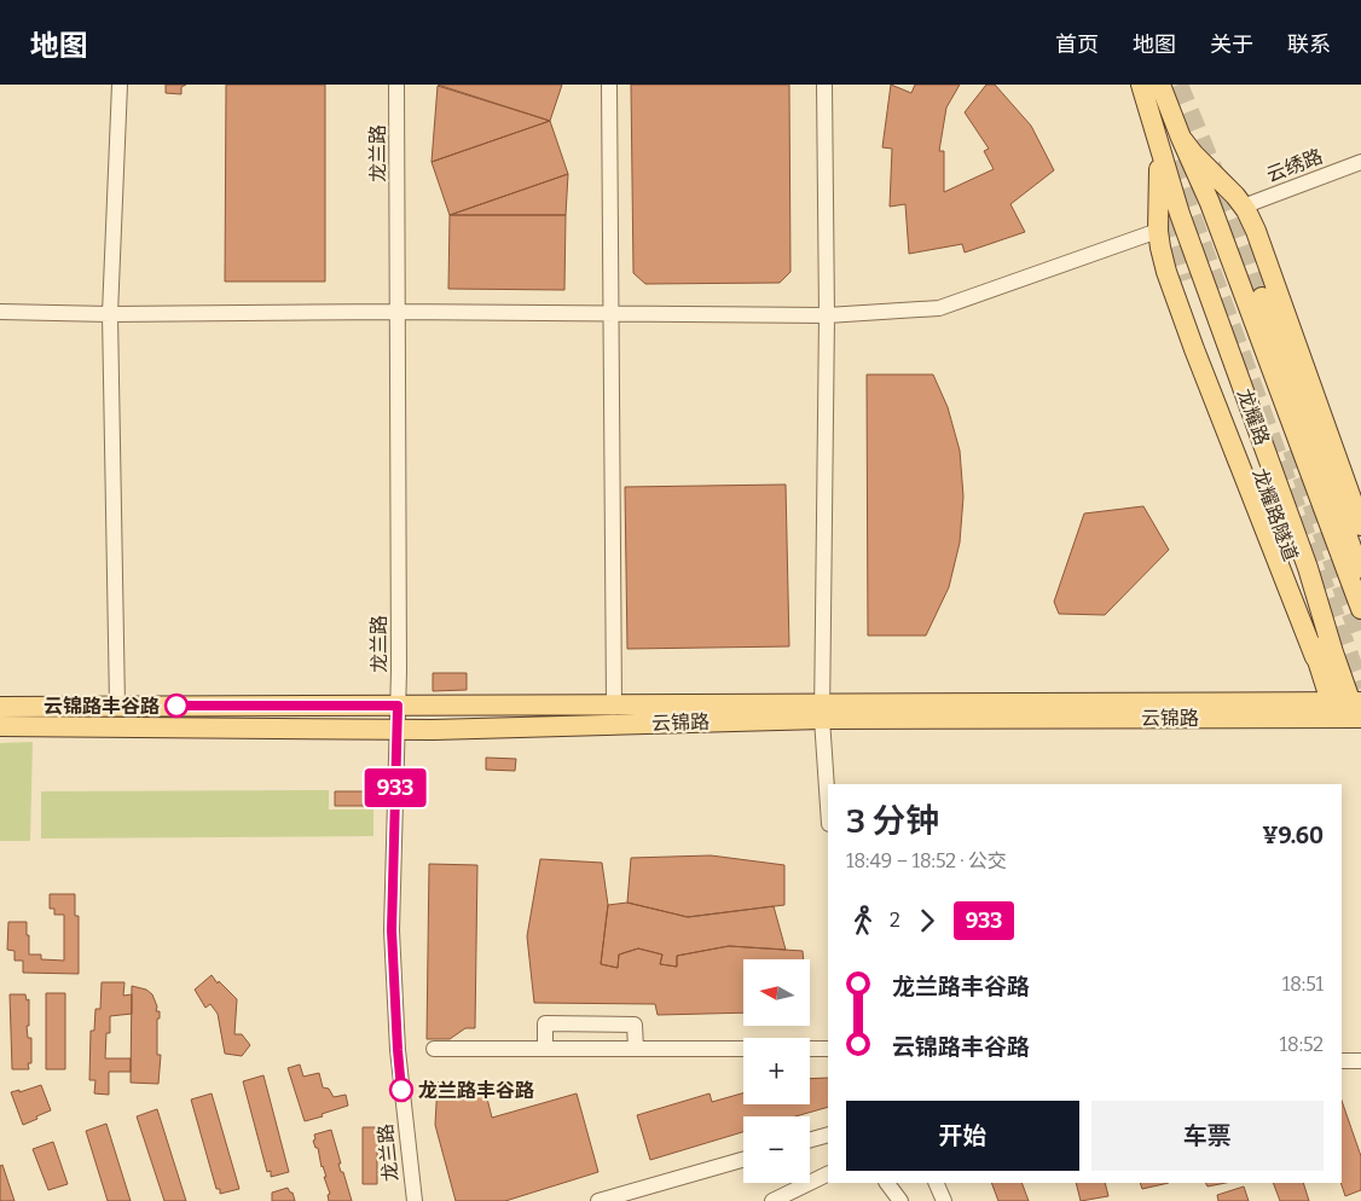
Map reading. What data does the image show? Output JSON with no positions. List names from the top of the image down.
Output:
{
  "streets": {
    "main road": ["龙耀路", "龙耀路隧道", "云锦路"],
    "street": ["龙兰路", "云绣路"]
  },
  "crossings": [
    ["龙兰路", "云锦路"],
    ["云绣路", "龙耀路"],
    ["龙耀路", "龙耀路隧道"],
    ["龙耀路", "云锦路"],
    ["龙耀路隧道", "云锦路"]
  ],
  "places": ["云锦路丰谷路", "龙兰路丰谷路"],
  "lines": ["bus line 933"],
  "north": "left",
  "page": {
    "header": "地图",
    "nav": [
      "首页",
      "地图",
      "关于",
      "联系"
    ],
    "on_map": "933",
    "heading": ["3 分钟", "18:49 – 18:52 · 公交", "¥9.60"],
    "legs": ["2", "933"],
    "list": [
      {
        "name": "龙兰路丰谷路",
        "value": "18:51"
      },
      {
        "name": "云锦路丰谷路",
        "value": "18:52"
      }
    ],
    "map_buttons": ["+", "−"],
    "buttons": ["开始", "车票"]
  }
}
